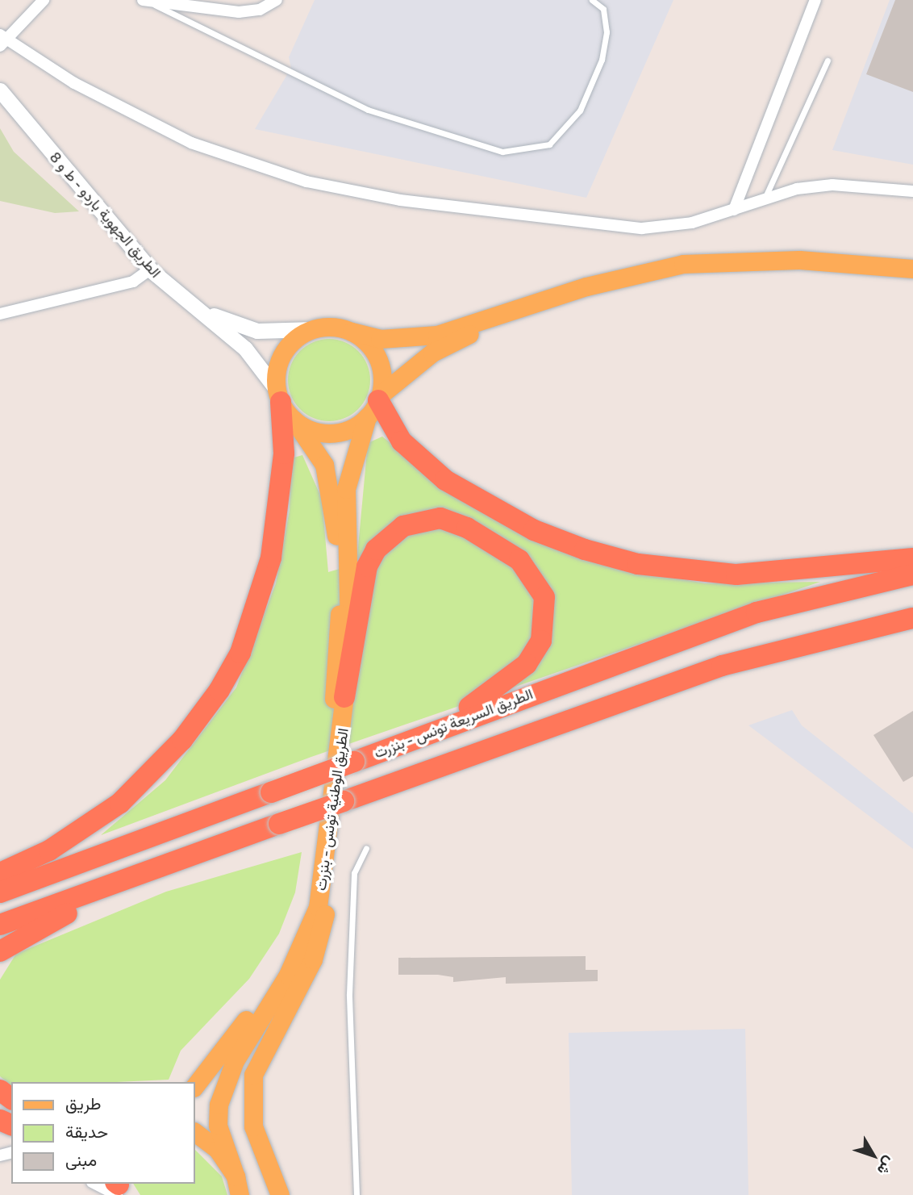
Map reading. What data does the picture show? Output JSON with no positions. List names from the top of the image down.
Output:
{
  "streets": {
    "highway": ["الطريق السريعة تونس - بنزرت"],
    "main road": ["الطريق الجهوية باردو - ط و 8", "الطريق الوطنية تونس - بنزرت"]
  },
  "crossings": [
    ["الطريق الجهوية باردو - ط و 8", "الطريق الوطنية تونس - بنزرت"]
  ],
  "legend": ["طريق", "حديقة", "مبنى"],
  "north": "bottom right"
}
